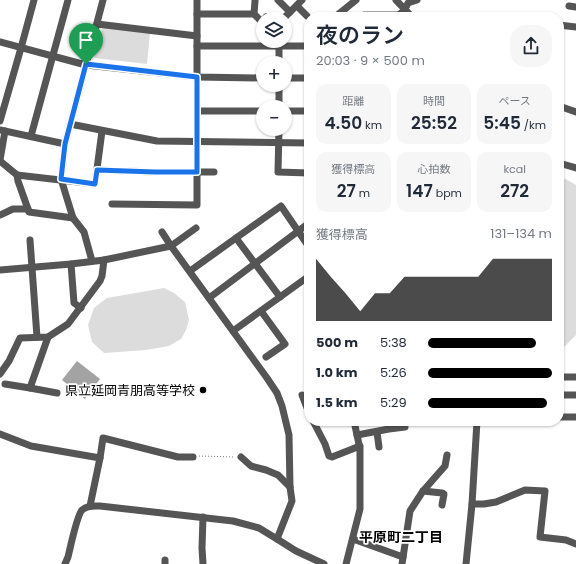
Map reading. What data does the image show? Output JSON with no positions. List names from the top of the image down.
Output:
{
  "districts": ["平原町二丁目"],
  "places": ["県立延岡青朋高等学校"],
  "page": {
    "map_buttons": ["+", "−"],
    "heading": ["夜のラン", "20:03 · 9 × 500 m"],
    "stats": [
      ["距離", "4.50 km"],
      ["時間", "25:52"],
      ["ペース", "5:45 /km"],
      ["獲得標高", "27 m"],
      ["心拍数", "147 bpm"],
      ["kcal", "272"]
    ],
    "chart": ["獲得標高", "131–134 m"],
    "list": [
      {
        "name": "500 m",
        "note": "5:38"
      },
      {
        "name": "1.0 km",
        "note": "5:26"
      },
      {
        "name": "1.5 km",
        "note": "5:29"
      }
    ]
  }
}
